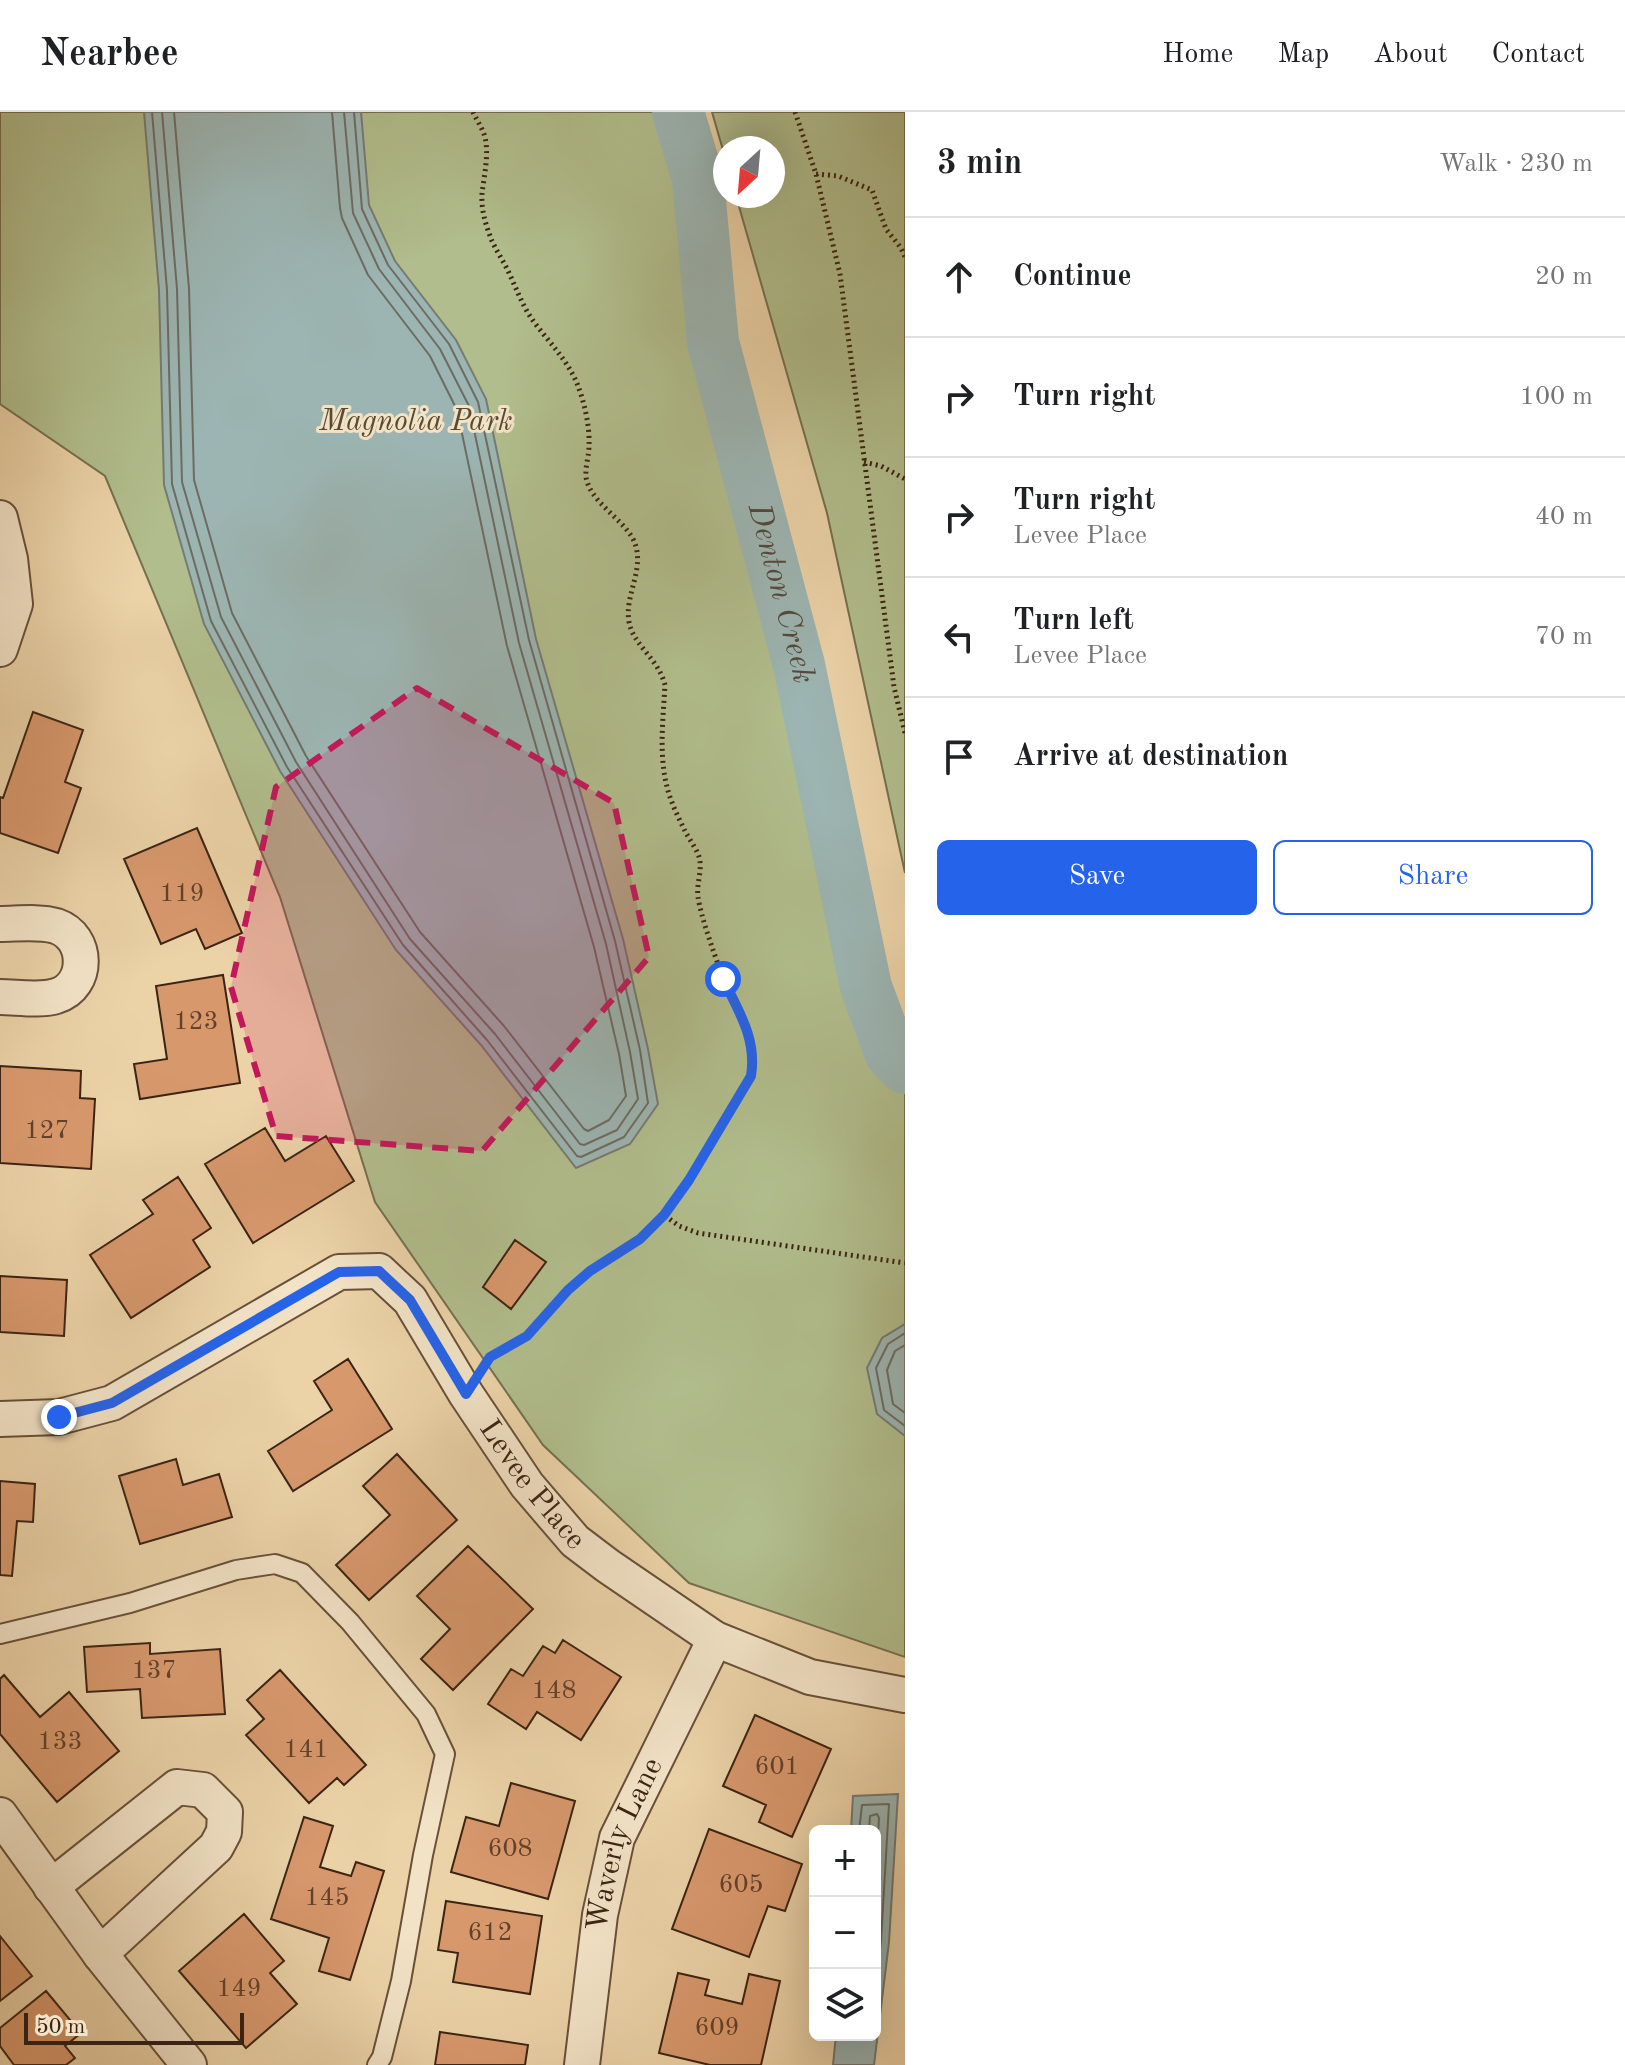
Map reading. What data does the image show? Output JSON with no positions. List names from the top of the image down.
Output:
{
  "streets": {
    "street": ["Levee Place", "Waverly Lane"]
  },
  "crossings": [
    ["Levee Place", "Waverly Lane"]
  ],
  "water": ["Denton Creek"],
  "parks": ["Magnolia Park"],
  "house_numbers": [
    "119",
    "123",
    "127",
    "137",
    "148",
    "133",
    "141",
    "601",
    "608",
    "605",
    "145",
    "612",
    "149",
    "609"
  ],
  "scale_bar": "50 m",
  "north": "bottom left",
  "page": {
    "header": "Nearbee",
    "nav": [
      "Home",
      "Map",
      "About",
      "Contact"
    ],
    "heading": ["3 min", "Walk · 230 m"],
    "list": [
      ["Continue", "20 m"],
      ["Turn right", "100 m"],
      ["Turn right", "Levee Place", "40 m"],
      ["Turn left", "Levee Place", "70 m"],
      "Arrive at destination"
    ],
    "buttons": ["Save", "Share"],
    "map_buttons": ["+", "−"],
    "scale": "50 m"
  }
}
